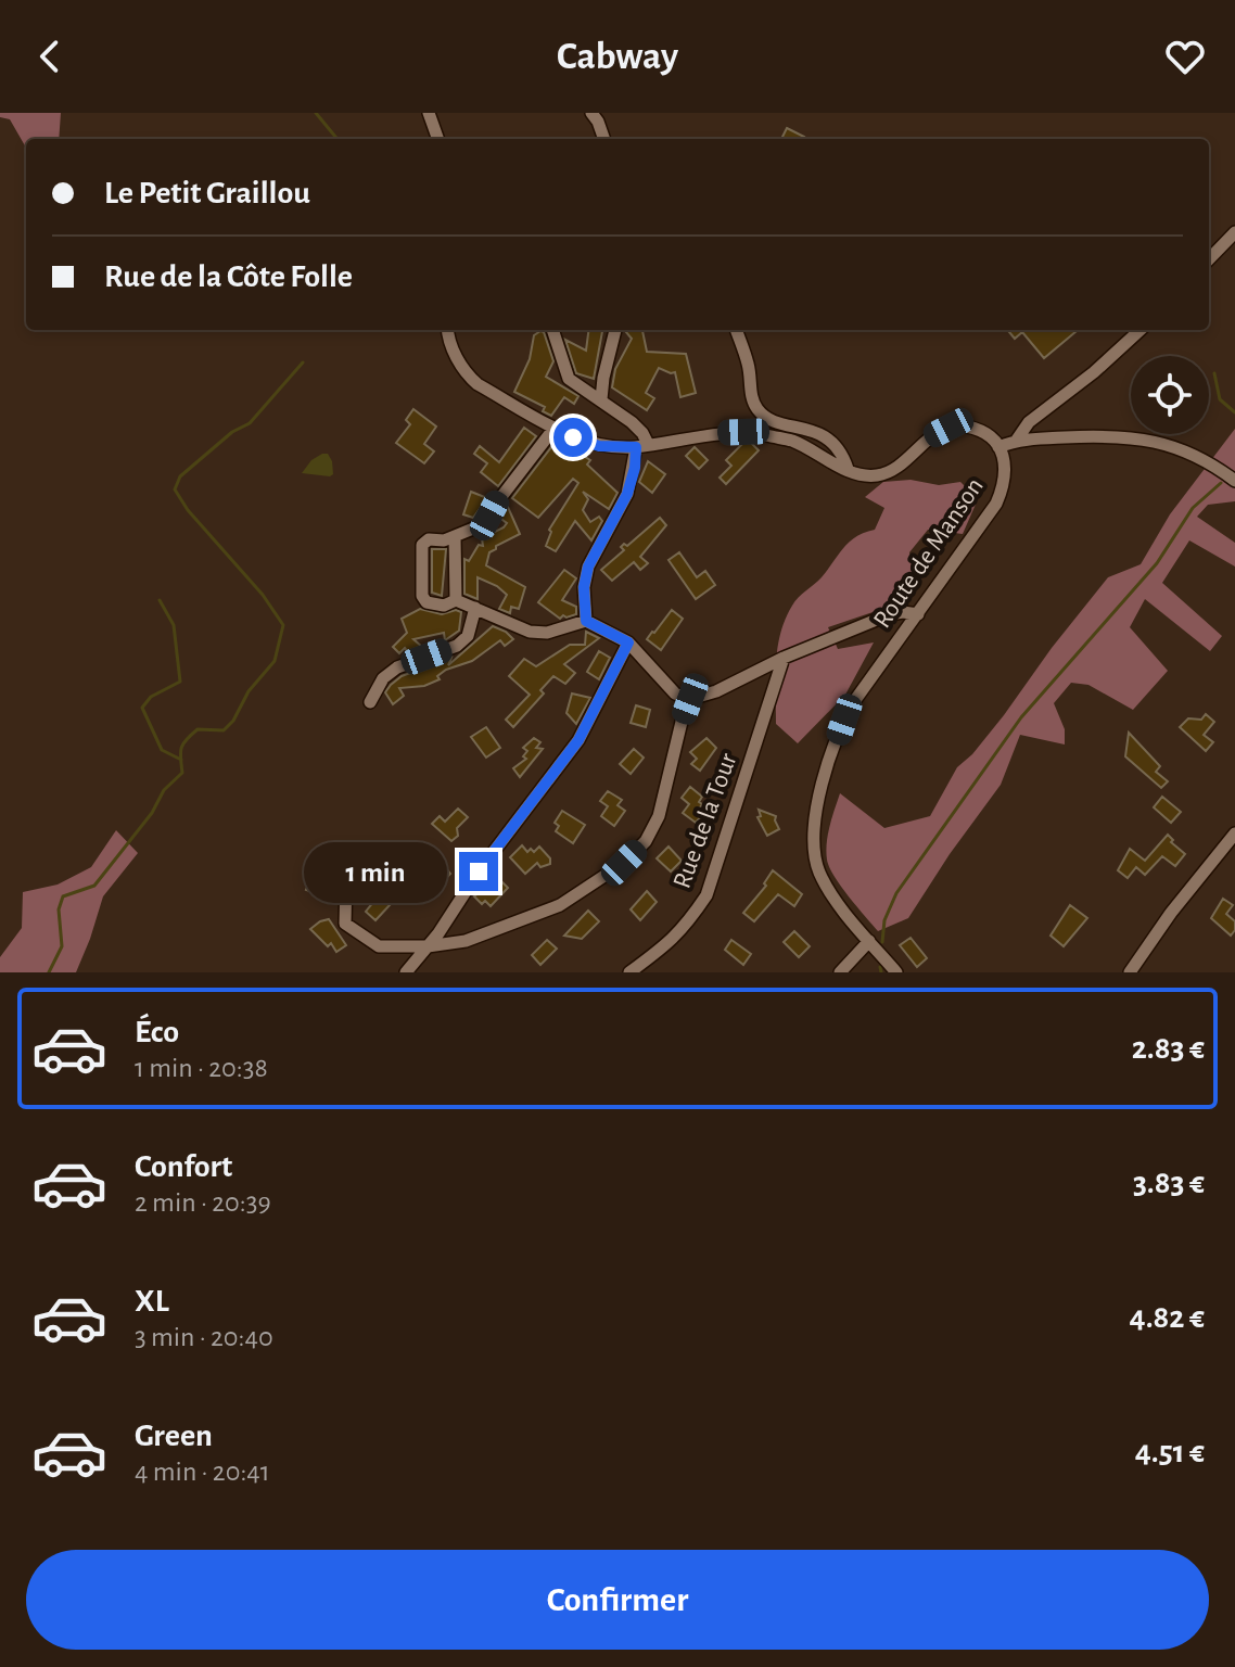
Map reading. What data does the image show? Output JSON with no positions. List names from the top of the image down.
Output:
{
  "streets": {
    "street": ["Route de Manson", "Rue de la Tour"]
  },
  "page": {
    "header": "Cabway",
    "banner": ["Le Petit Graillou", "Rue de la Côte Folle"],
    "bubble": "1 min",
    "list": [
      {
        "name": "Éco",
        "note": "1 min · 20:38",
        "value": "2.83 €"
      },
      {
        "name": "Confort",
        "note": "2 min · 20:39",
        "value": "3.83 €"
      },
      {
        "name": "XL",
        "note": "3 min · 20:40",
        "value": "4.82 €"
      },
      {
        "name": "Green",
        "note": "4 min · 20:41",
        "value": "4.51 €"
      }
    ],
    "buttons": "Confirmer"
  }
}
